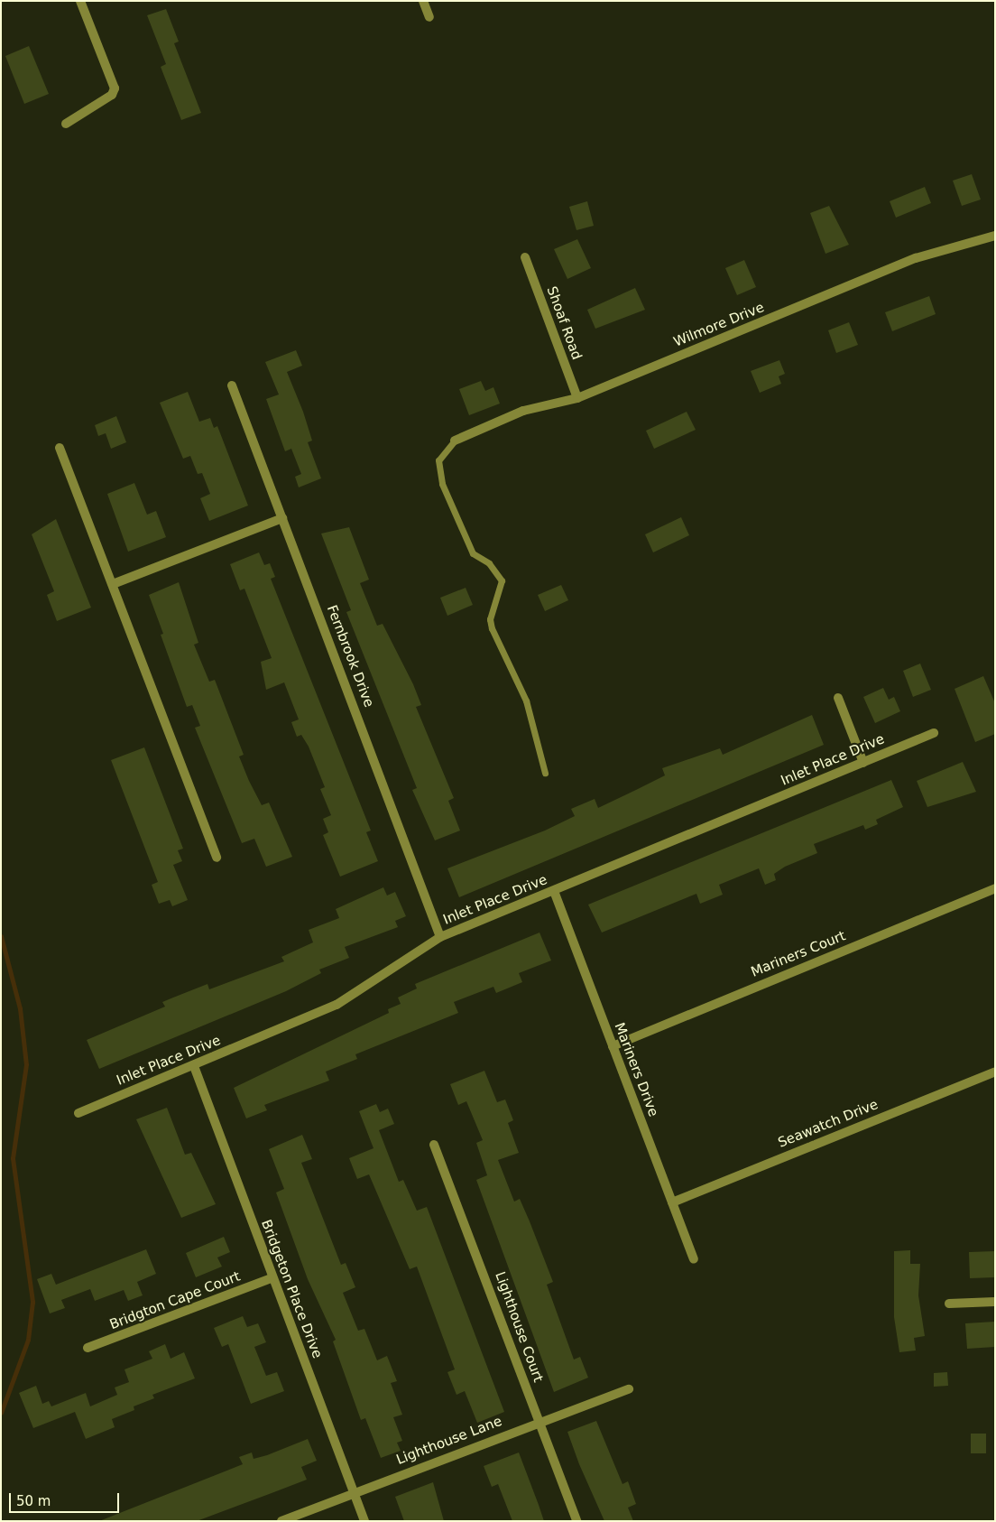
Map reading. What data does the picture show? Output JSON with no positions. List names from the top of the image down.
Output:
{
  "streets": {
    "street": [
      "Shoaf Road",
      "Wilmore Drive",
      "Fernbrook Drive",
      "Inlet Place Drive",
      "Mariners Court",
      "Mariners Drive",
      "Seawatch Drive",
      "Bridgeton Place Drive",
      "Bridgton Cape Court",
      "Lighthouse Court",
      "Lighthouse Lane"
    ]
  },
  "crossings": [
    ["Shoaf Road", "Wilmore Drive"],
    ["Fernbrook Drive", "Inlet Place Drive"],
    ["Inlet Place Drive", "Mariners Drive"],
    ["Inlet Place Drive", "Bridgeton Place Drive"],
    ["Mariners Court", "Mariners Drive"],
    ["Mariners Drive", "Seawatch Drive"],
    ["Bridgeton Place Drive", "Bridgton Cape Court"],
    ["Bridgeton Place Drive", "Lighthouse Lane"],
    ["Lighthouse Court", "Lighthouse Lane"]
  ],
  "scale_bar": "50 m"
}
